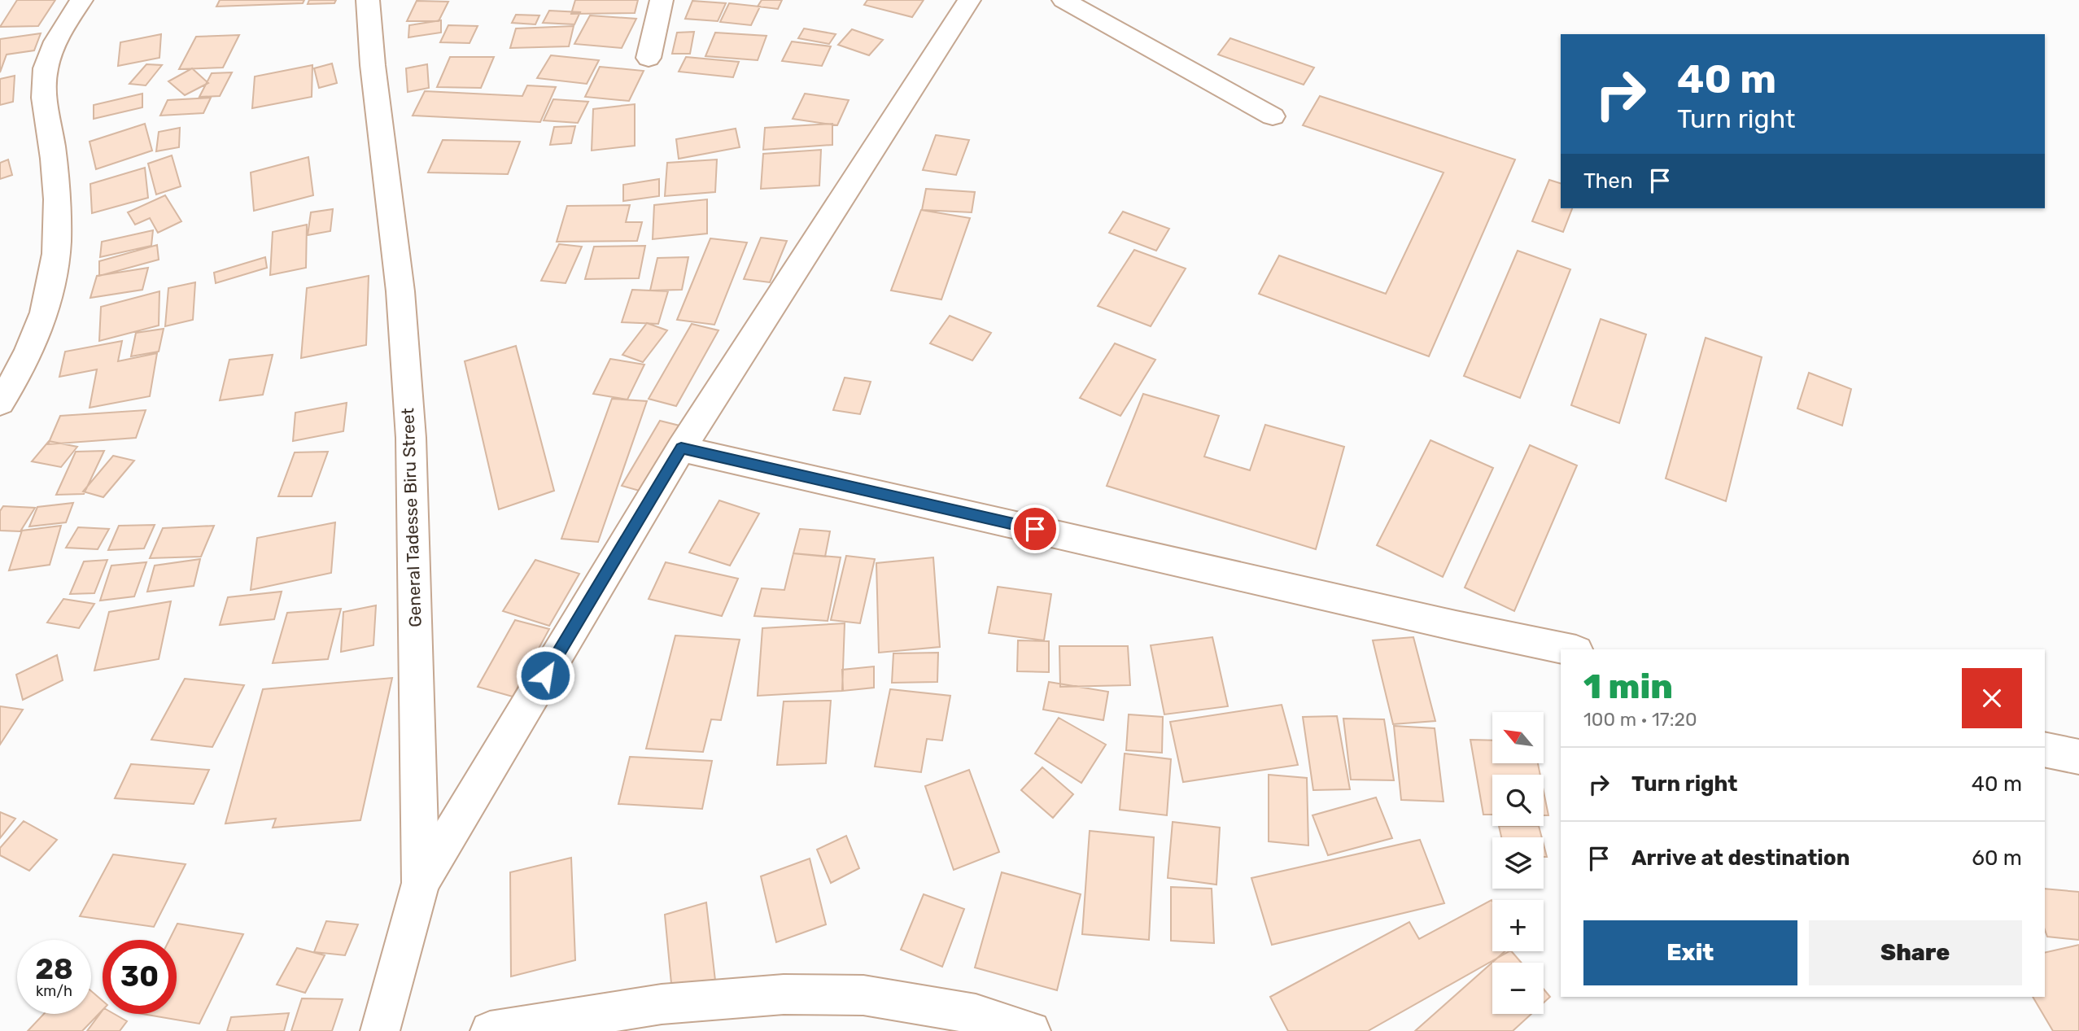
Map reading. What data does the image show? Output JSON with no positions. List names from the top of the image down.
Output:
{
  "streets": {
    "street": ["General Tadesse Biru Street"]
  },
  "north": "top left",
  "page": {
    "turn": ["40 m", "Turn right"],
    "then": "Then",
    "heading": ["1 min", "100 m · 17:20"],
    "map_buttons": ["+", "−"],
    "list": [
      {
        "name": "Turn right",
        "value": "40 m"
      },
      {
        "name": "Arrive at destination",
        "value": "60 m"
      }
    ],
    "buttons": ["Exit", "Share"],
    "speed": "28 km/h",
    "limit": "30"
  }
}
